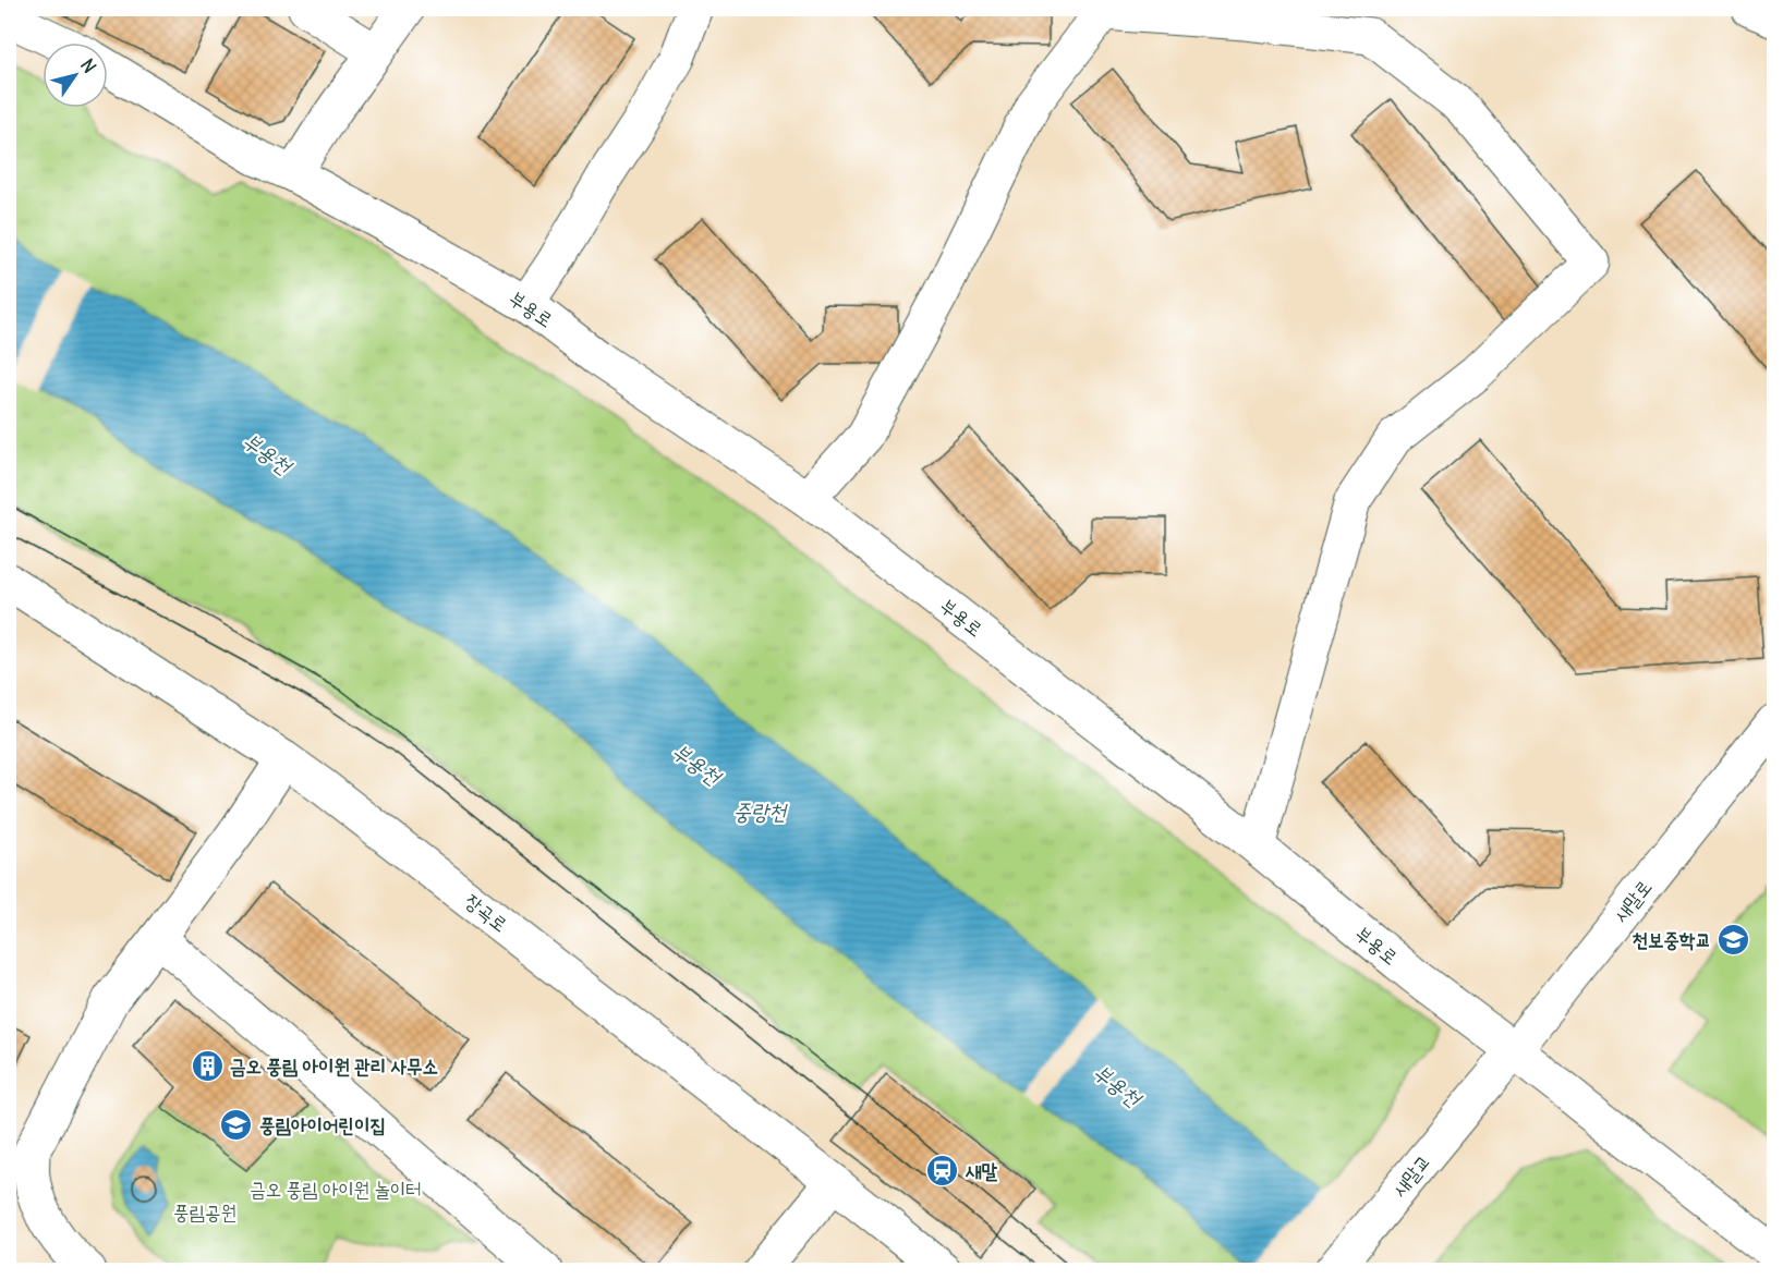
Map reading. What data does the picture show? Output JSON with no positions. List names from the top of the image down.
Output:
{
  "streets": {
    "street": [
      "부용로",
      "새말로",
      "장곡로",
      "새말교"
    ]
  },
  "crossings": [
    ["부용로", "새말로"],
    ["새말로", "새말교"]
  ],
  "water": ["부용천", "중랑천"],
  "parks": ["금오 풍림 아이원 놀이터", "풍림공원"],
  "places": {
    "school or university": ["천보중학교", "풍림아이어린이집"],
    "building": ["금오 풍림 아이원 관리 사무소"],
    "station": ["새말"]
  },
  "north": "top right"
}
